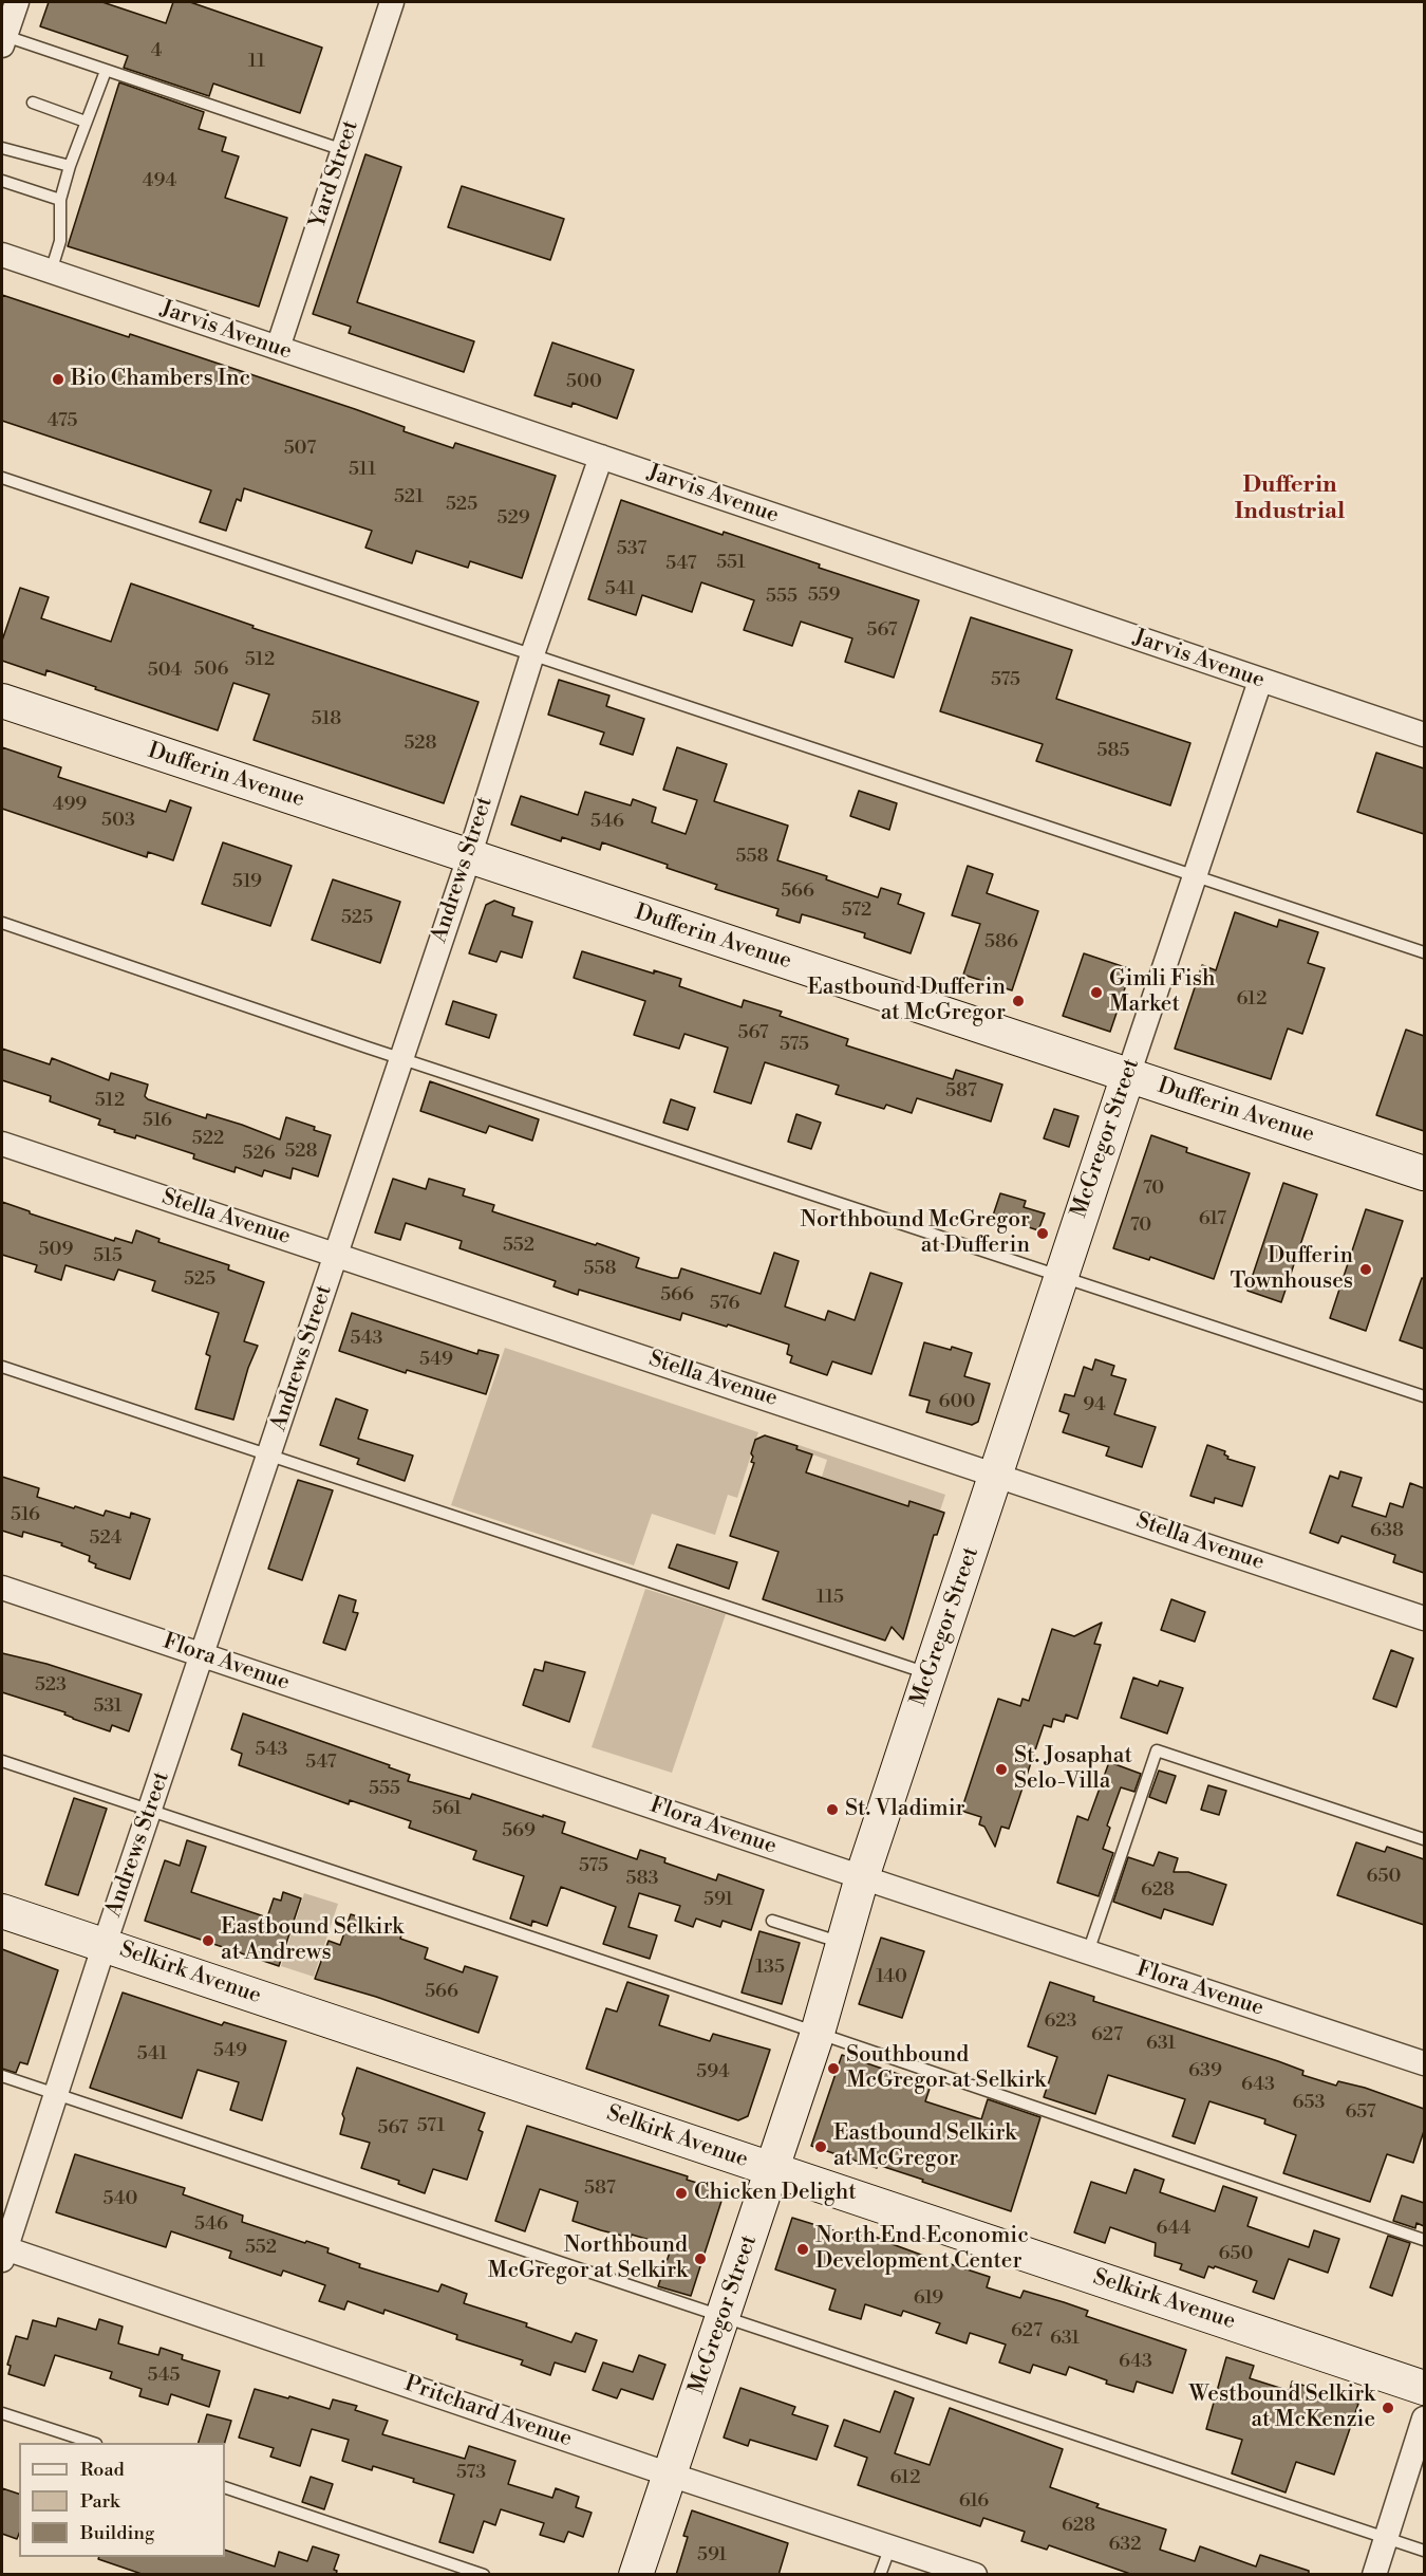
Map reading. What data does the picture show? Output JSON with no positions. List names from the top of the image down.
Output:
{
  "streets": {
    "main road": ["Dufferin Avenue", "McGregor Street", "Selkirk Avenue"],
    "street": [
      "Yard Street",
      "Jarvis Avenue",
      "Andrews Street",
      "Stella Avenue",
      "Flora Avenue",
      "Pritchard Avenue"
    ]
  },
  "crossings": [
    ["Yard Street", "Jarvis Avenue"],
    ["Jarvis Avenue", "Andrews Street"],
    ["Jarvis Avenue", "McGregor Street"],
    ["Dufferin Avenue", "Andrews Street"],
    ["Dufferin Avenue", "McGregor Street"],
    ["Andrews Street", "Stella Avenue"],
    ["Andrews Street", "Flora Avenue"],
    ["Andrews Street", "Selkirk Avenue"],
    ["Andrews Street", "Pritchard Avenue"],
    ["McGregor Street", "Stella Avenue"],
    ["McGregor Street", "Flora Avenue"],
    ["McGregor Street", "Selkirk Avenue"],
    ["McGregor Street", "Pritchard Avenue"]
  ],
  "districts": ["Dufferin Industrial"],
  "places": [
    "Bio Chambers Inc",
    "Gimli Fish Market",
    "Eastbound Dufferin at McGregor",
    "Northbound McGregor at Dufferin",
    "Dufferin Townhouses",
    "St. Josaphat Selo-Villa",
    "St. Vladimir",
    "Eastbound Selkirk at Andrews",
    "Southbound McGregor at Selkirk",
    "Eastbound Selkirk at McGregor",
    "Chicken Delight",
    "North End Economic Development Center",
    "Northbound McGregor at Selkirk",
    "Westbound Selkirk at McKenzie"
  ],
  "house_numbers": [
    "4",
    "11",
    "494",
    "500",
    "475",
    "507",
    "511",
    "521",
    "525",
    "529",
    "537",
    "551",
    "547",
    "541",
    "559",
    "555",
    "567",
    "512",
    "506",
    "504",
    "575",
    "518",
    "528",
    "585",
    "499",
    "503",
    "546",
    "558",
    "519",
    "566",
    "572",
    "525",
    "586",
    "612",
    "567",
    "575",
    "587",
    "512",
    "516",
    "522",
    "528",
    "526",
    "70",
    "617",
    "70",
    "552",
    "509",
    "515",
    "558",
    "525",
    "566",
    "576",
    "543",
    "549",
    "600",
    "94",
    "516",
    "638",
    "524",
    "115",
    "523",
    "531",
    "543",
    "547",
    "555",
    "561",
    "569",
    "575",
    "650",
    "583",
    "628",
    "591",
    "135",
    "140",
    "566",
    "623",
    "627",
    "631",
    "549",
    "541",
    "639",
    "594",
    "643",
    "653",
    "657",
    "571",
    "567",
    "587",
    "540",
    "546",
    "644",
    "552",
    "650",
    "619",
    "627",
    "631",
    "643",
    "545",
    "573",
    "612",
    "616",
    "628",
    "632",
    "591"
  ],
  "legend": ["Road", "Park", "Building"]
}
